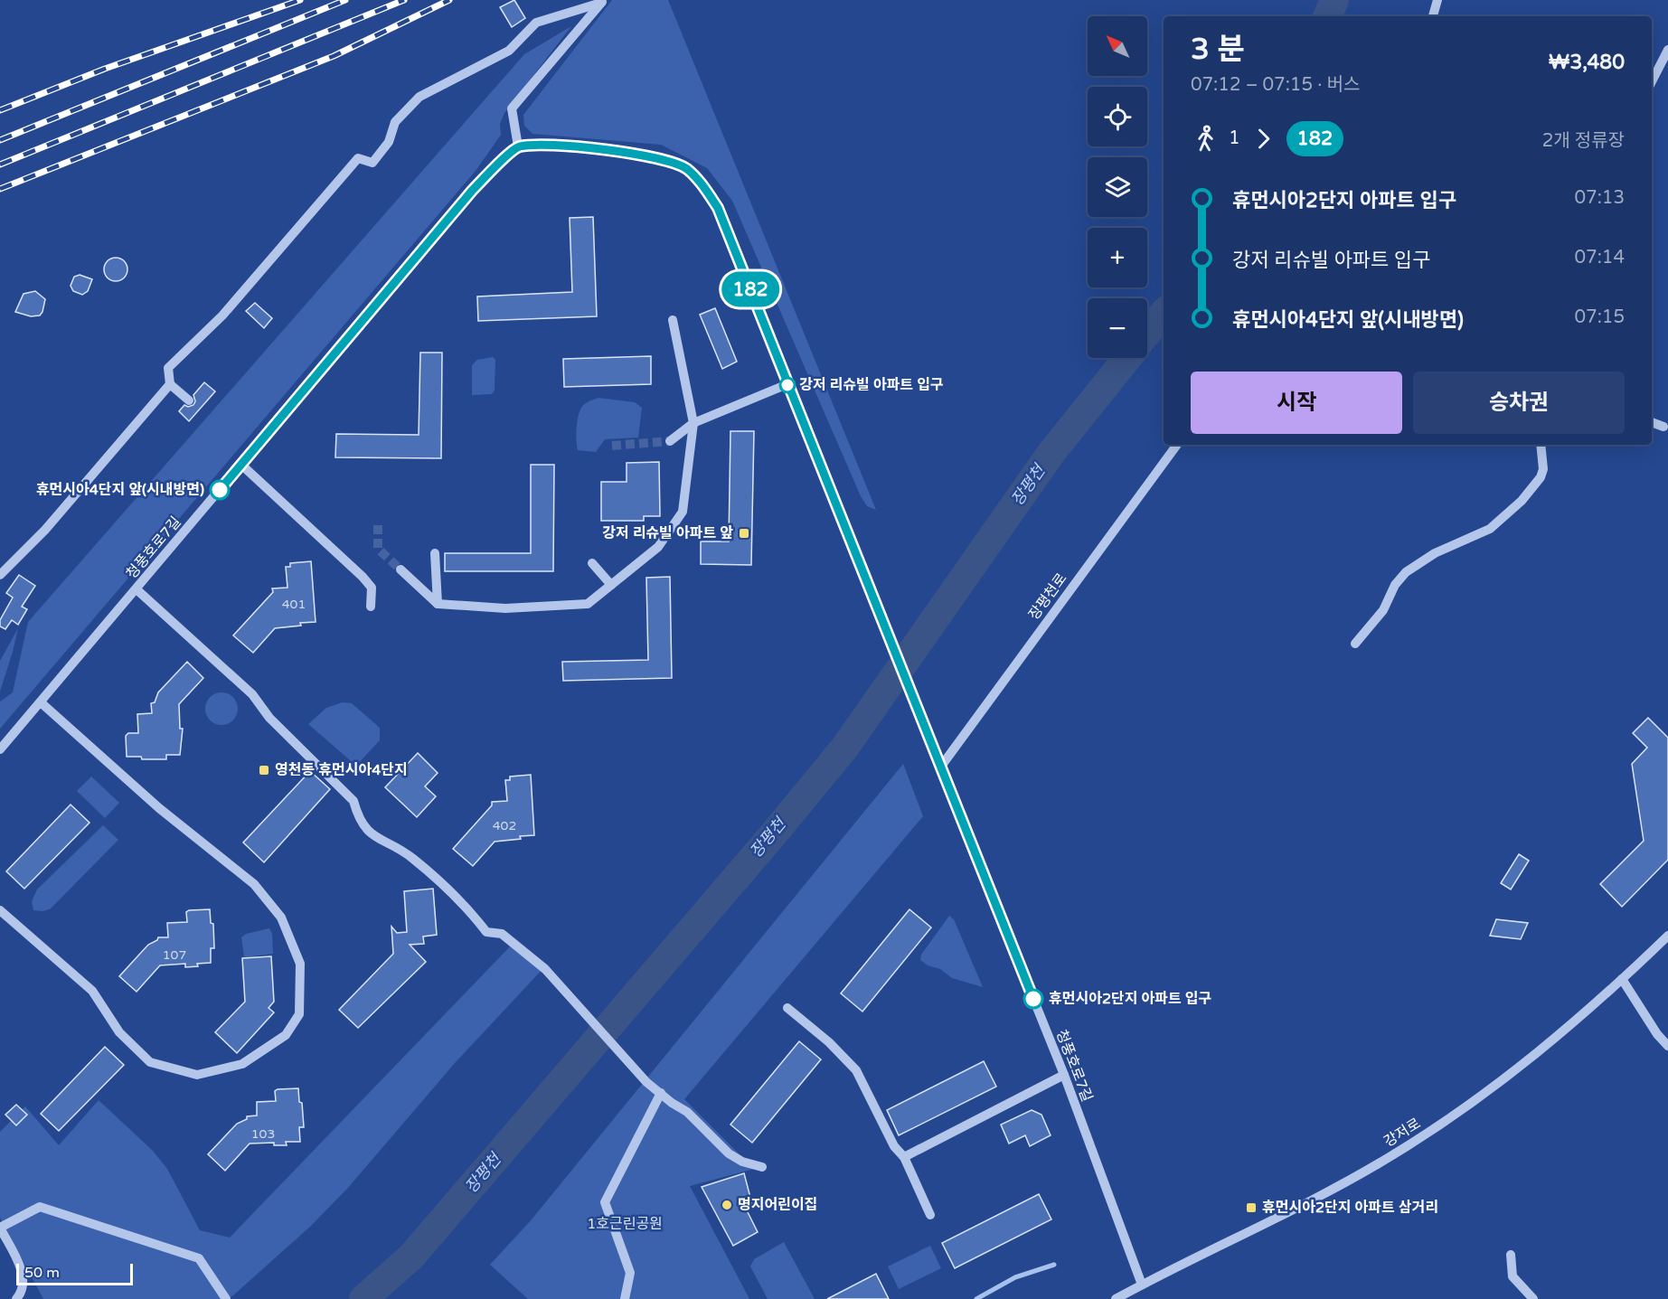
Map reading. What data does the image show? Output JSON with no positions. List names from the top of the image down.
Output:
{
  "streets": {
    "street": ["청풍호로7길", "장평천로", "강저로"]
  },
  "crossings": [
    ["청풍호로7길", "장평천로"],
    ["청풍호로7길", "강저로"]
  ],
  "water": ["장평천"],
  "parks": ["1호근린공원"],
  "places": {
    "other": [
      "강저 리슈빌 아파트 입구",
      "휴먼시아4단지 앞(시내방면)",
      "휴먼시아2단지 아파트 입구",
      "명지어린이집"
    ],
    "transit": ["강저 리슈빌 아파트 앞", "영천동 휴먼시아4단지", "휴먼시아2단지 아파트 삼거리"]
  },
  "lines": ["bus line 182"],
  "house_numbers": [
    "401",
    "402",
    "107",
    "103"
  ],
  "scale_bar": "50 m",
  "north": "top left",
  "page": {
    "on_map": "182",
    "map_buttons": ["+", "−"],
    "heading": ["3 분", "07:12 – 07:15 · 버스", "₩3,480"],
    "legs": ["1", "182", "2개 정류장"],
    "list": [
      {
        "name": "휴먼시아2단지 아파트 입구",
        "value": "07:13"
      },
      {
        "name": "강저 리슈빌 아파트 입구",
        "value": "07:14"
      },
      {
        "name": "휴먼시아4단지 앞(시내방면)",
        "value": "07:15"
      }
    ],
    "buttons": ["시작", "승차권"],
    "scale": "50 m"
  }
}
